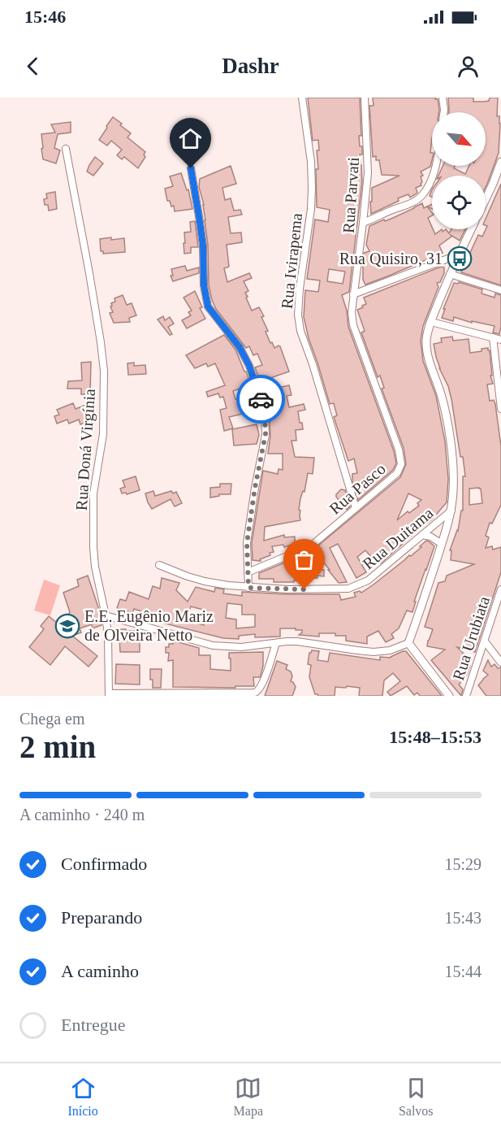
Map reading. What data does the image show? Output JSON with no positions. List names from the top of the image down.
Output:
{
  "streets": {
    "street": [
      "Rua Parvati",
      "Rua Ivirapema",
      "Rua Doná Virgínia",
      "Rua Pasco",
      "Rua Duitama",
      "Rua Urubiata"
    ]
  },
  "crossings": [
    ["Rua Parvati", "Rua Pasco"],
    ["Rua Ivirapema", "Rua Pasco"]
  ],
  "places": {
    "bus stop": ["Rua Quisiro, 31"],
    "school or university": ["E.E. Eugênio Mariz de Olveira Netto"]
  },
  "north": "bottom right",
  "page": {
    "status": "15:46",
    "header": "Dashr",
    "heading": ["2 min", "Chega em", "15:48–15:53"],
    "bar": "A caminho · 240 m",
    "list": [
      ["Confirmado", "15:29"],
      ["Preparando", "15:43"],
      ["A caminho", "15:44"],
      "Entregue"
    ],
    "tabs": ["Início", "Mapa", "Salvos"]
  }
}
